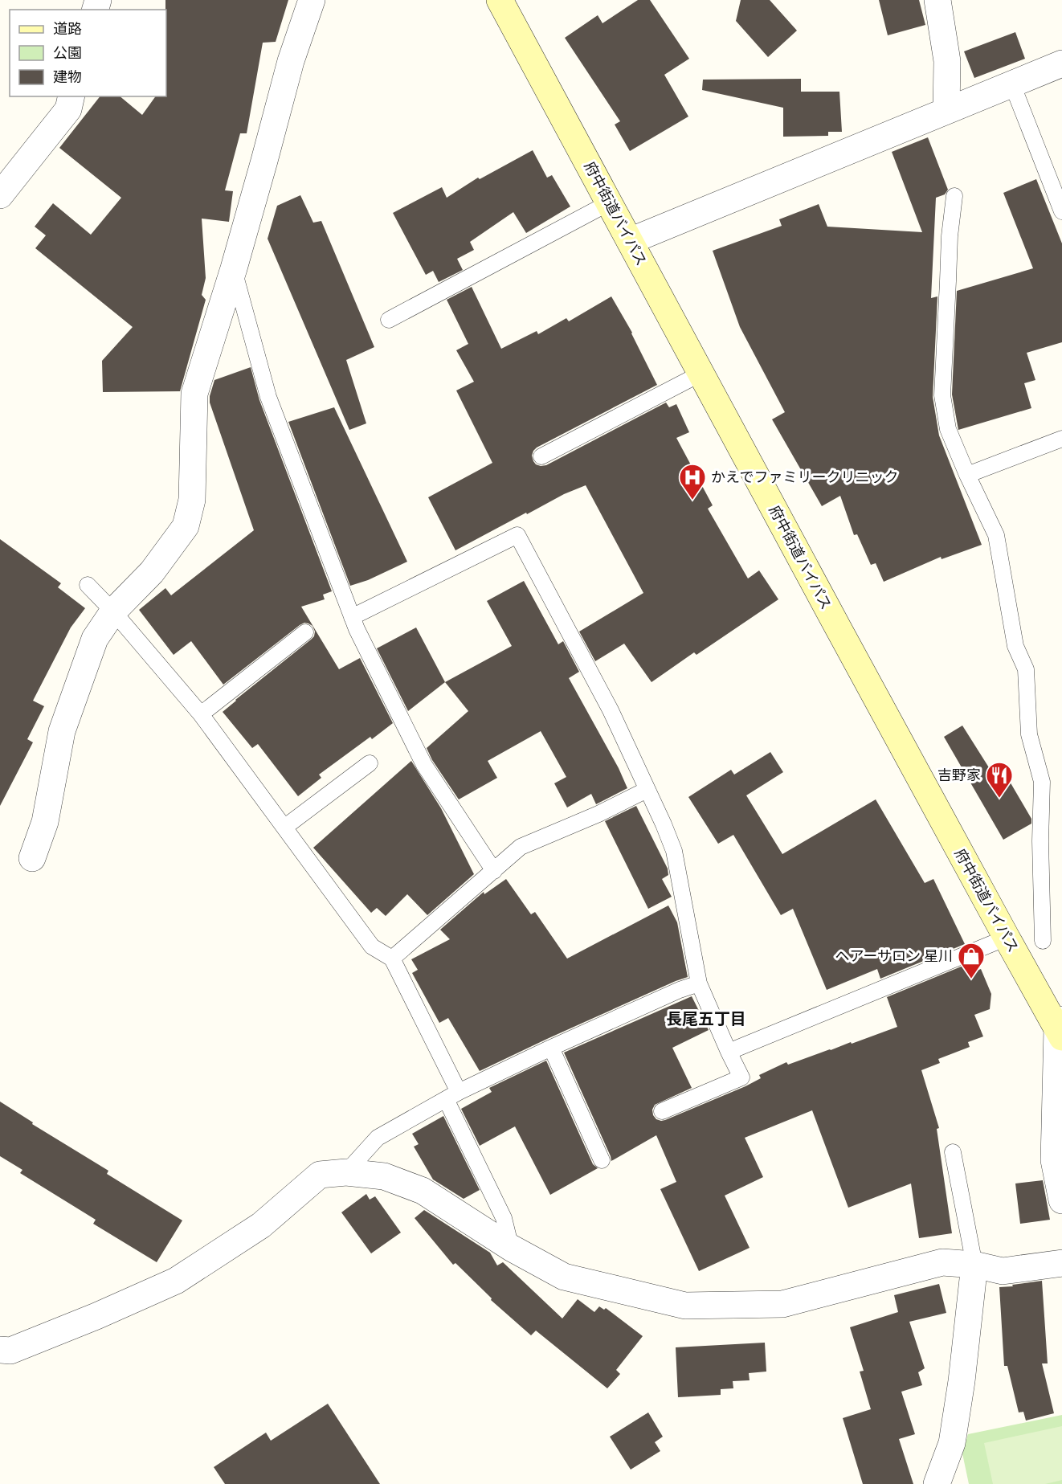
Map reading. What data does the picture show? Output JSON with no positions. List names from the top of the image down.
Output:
{
  "streets": {
    "street": ["府中街道バイパス"]
  },
  "districts": ["長尾五丁目"],
  "places": {
    "hospital": ["かえでファミリークリニック"],
    "restaurant": ["吉野家"],
    "shop": ["ヘアーサロン 星川"]
  },
  "legend": ["道路", "公園", "建物"]
}
